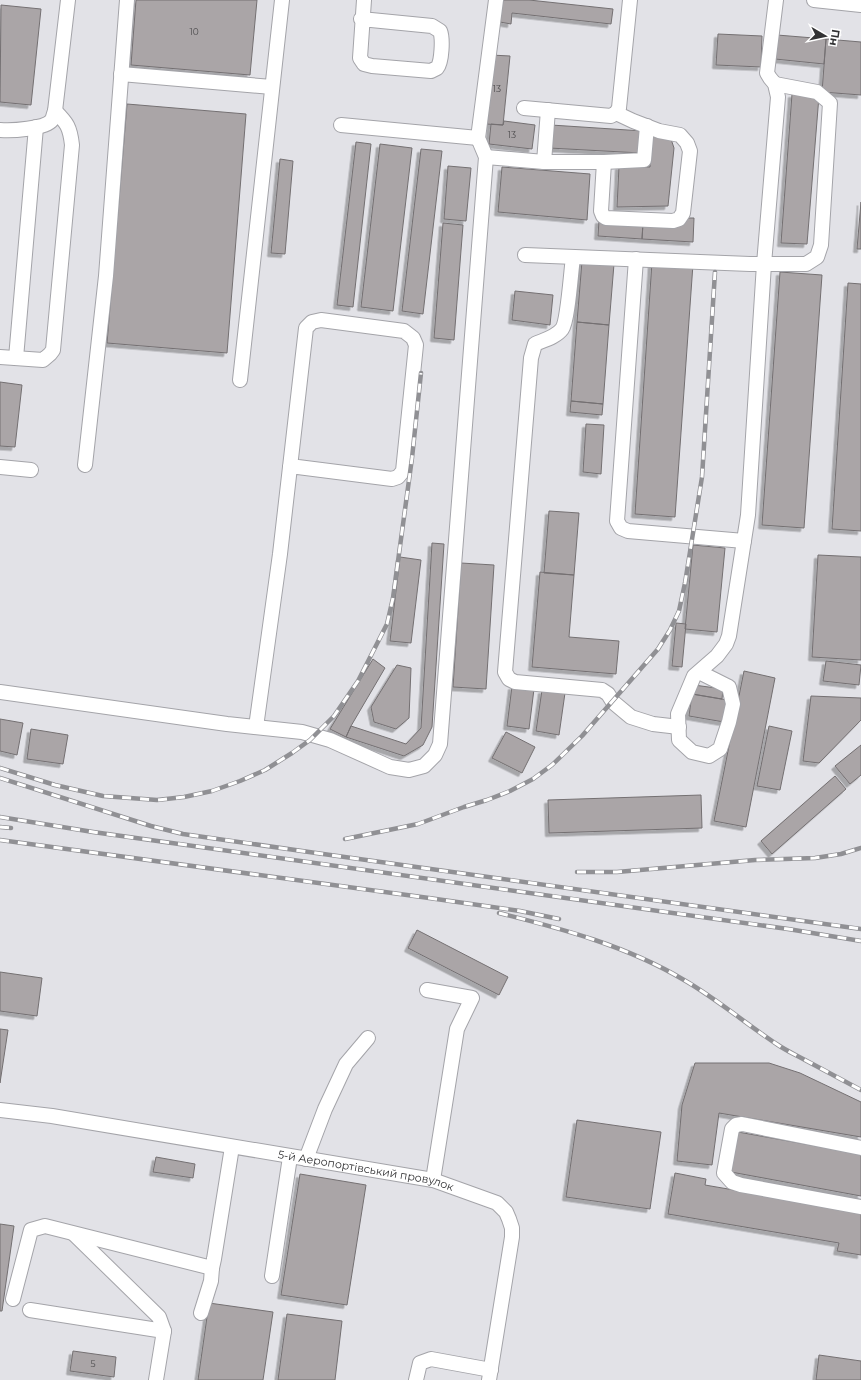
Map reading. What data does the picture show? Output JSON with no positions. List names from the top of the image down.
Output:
{
  "streets": {
    "street": ["5-й Аеропортівський провулок"]
  },
  "house_numbers": [
    "10",
    "13",
    "13",
    "5"
  ],
  "north": "right"
}
